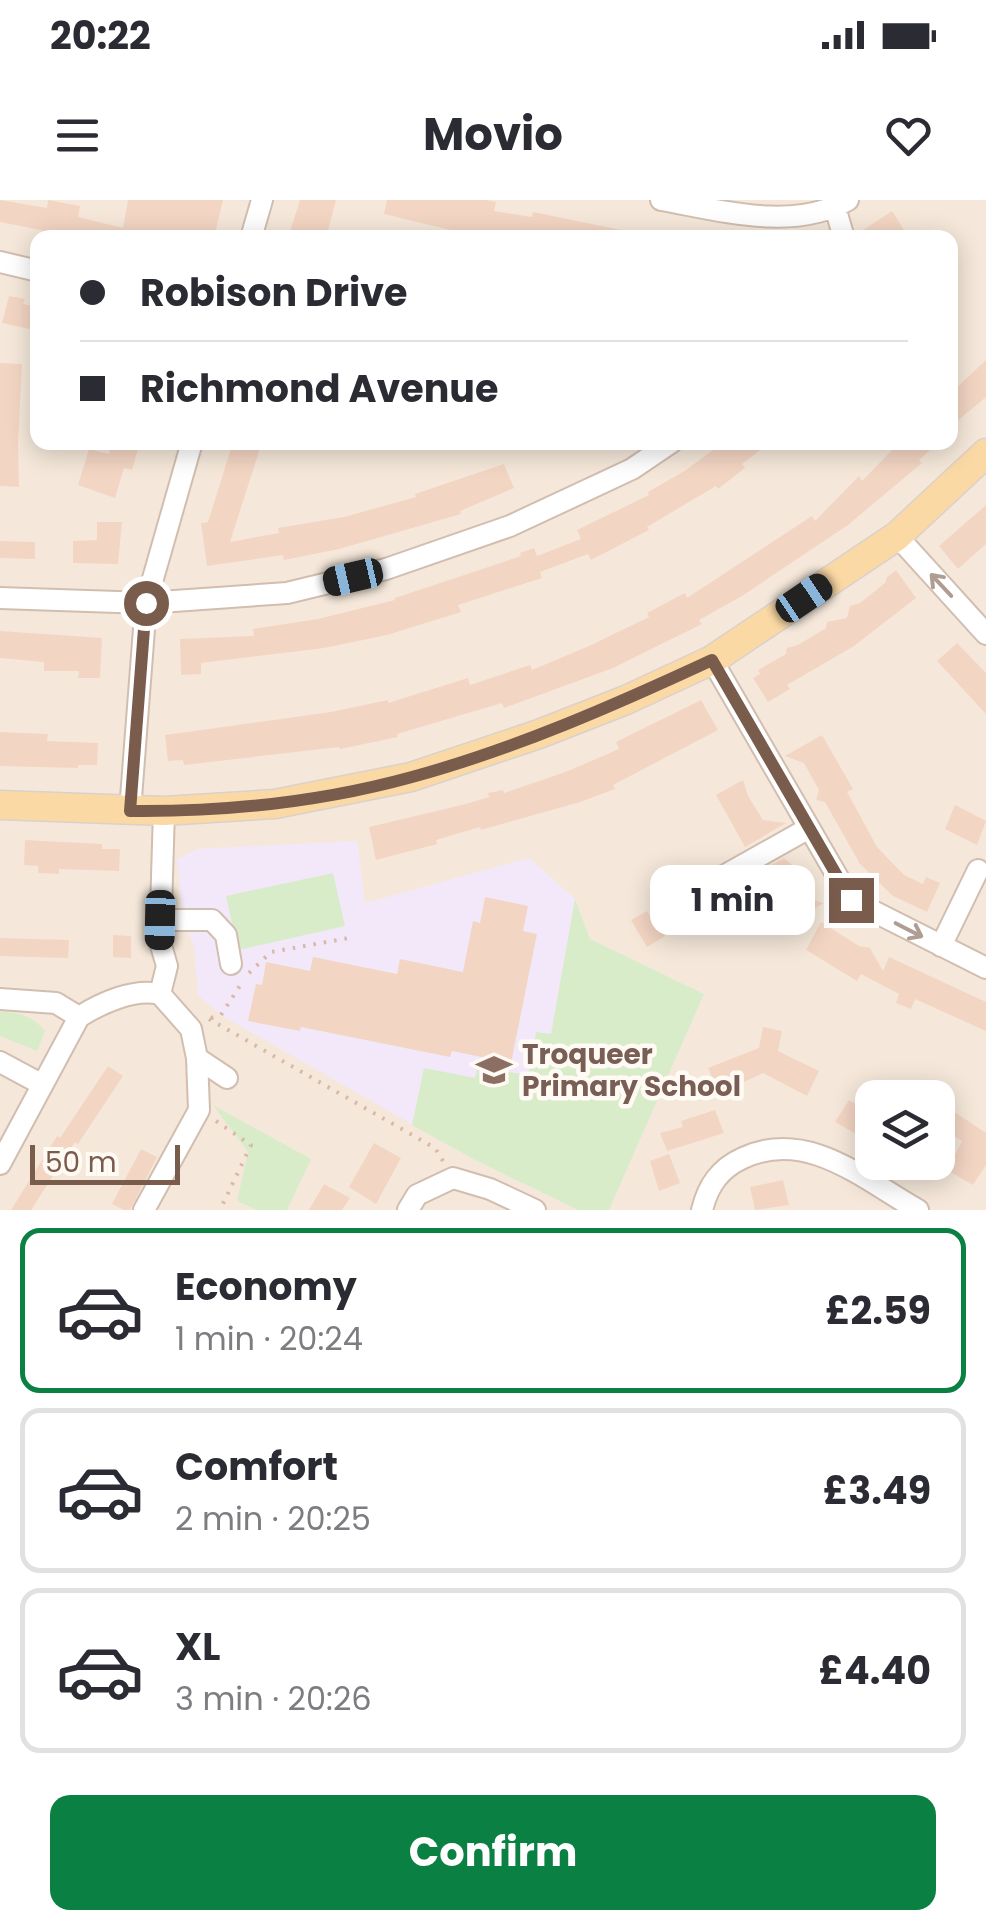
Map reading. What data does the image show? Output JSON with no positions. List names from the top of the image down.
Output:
{
  "places": {
    "school or university": ["Troqueer Primary School"]
  },
  "scale_bar": "50 m",
  "page": {
    "status": "20:22",
    "header": "Movio",
    "banner": ["Robison Drive", "Richmond Avenue"],
    "bubble": "1 min",
    "scale": "50 m",
    "list": [
      {
        "name": "Economy",
        "note": "1 min · 20:24",
        "value": "£2.59"
      },
      {
        "name": "Comfort",
        "note": "2 min · 20:25",
        "value": "£3.49"
      },
      {
        "name": "XL",
        "note": "3 min · 20:26",
        "value": "£4.40"
      }
    ],
    "buttons": "Confirm"
  }
}
